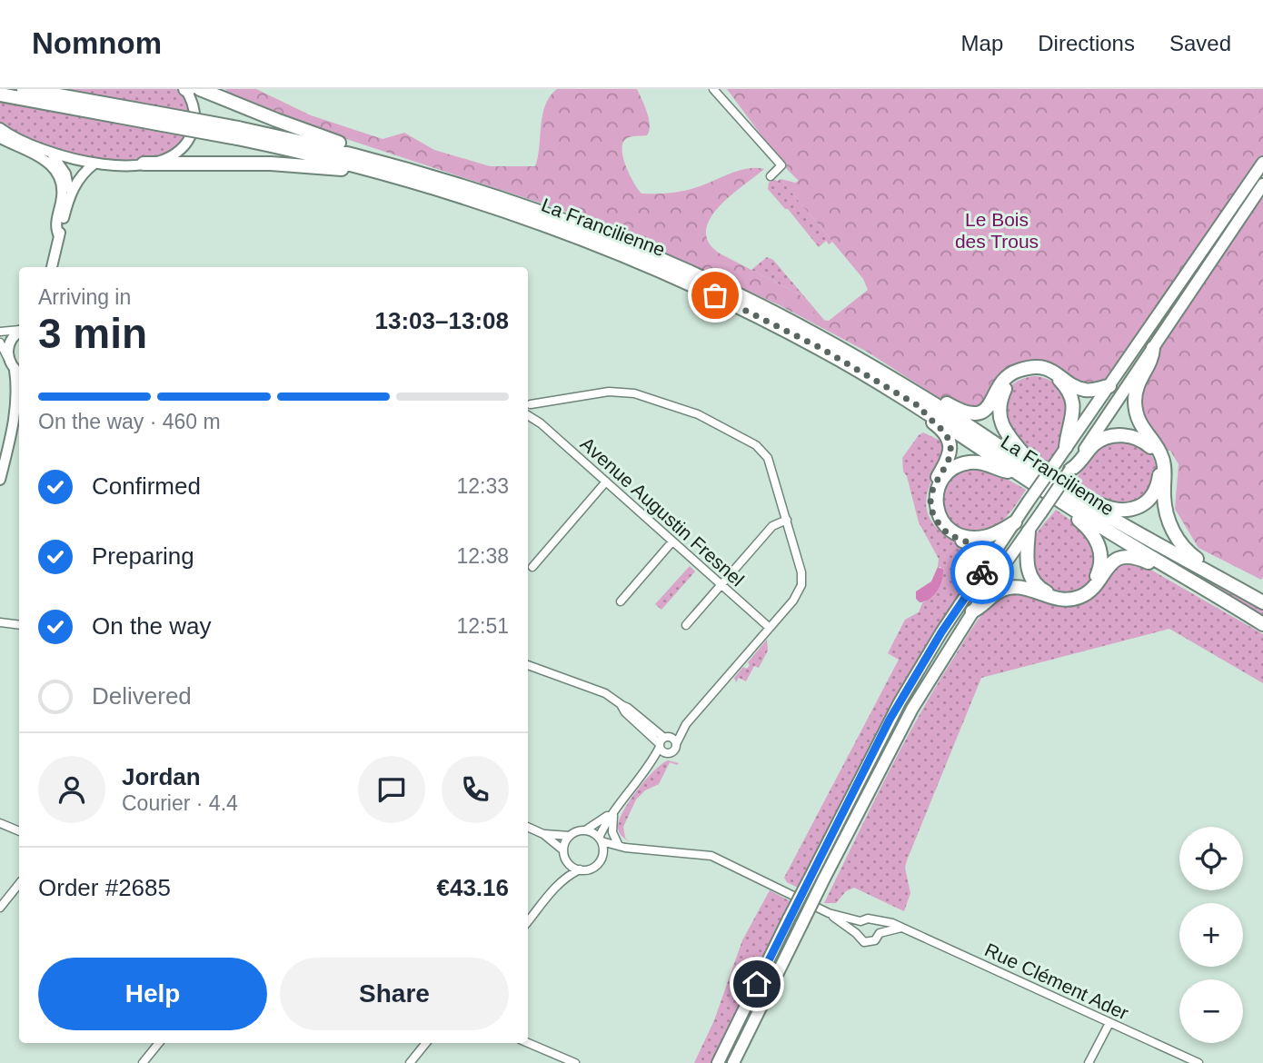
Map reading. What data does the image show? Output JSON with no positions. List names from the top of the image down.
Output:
{
  "streets": {
    "highway": ["La Francilienne"],
    "street": ["Avenue Augustin Fresnel", "Rue Clément Ader"]
  },
  "parks": ["Le Bois des Trous"],
  "page": {
    "header": "Nomnom",
    "nav": ["Map", "Directions", "Saved"],
    "heading": ["3 min", "Arriving in", "13:03–13:08"],
    "panel": [
      "Jordan",
      "Courier · 4.4",
      "Order #2685",
      "€43.16"
    ],
    "bar": "On the way · 460 m",
    "list": [
      ["Confirmed", "12:33"],
      ["Preparing", "12:38"],
      ["On the way", "12:51"],
      "Delivered"
    ],
    "map_buttons": ["+", "−"],
    "buttons": ["Help", "Share"]
  }
}
